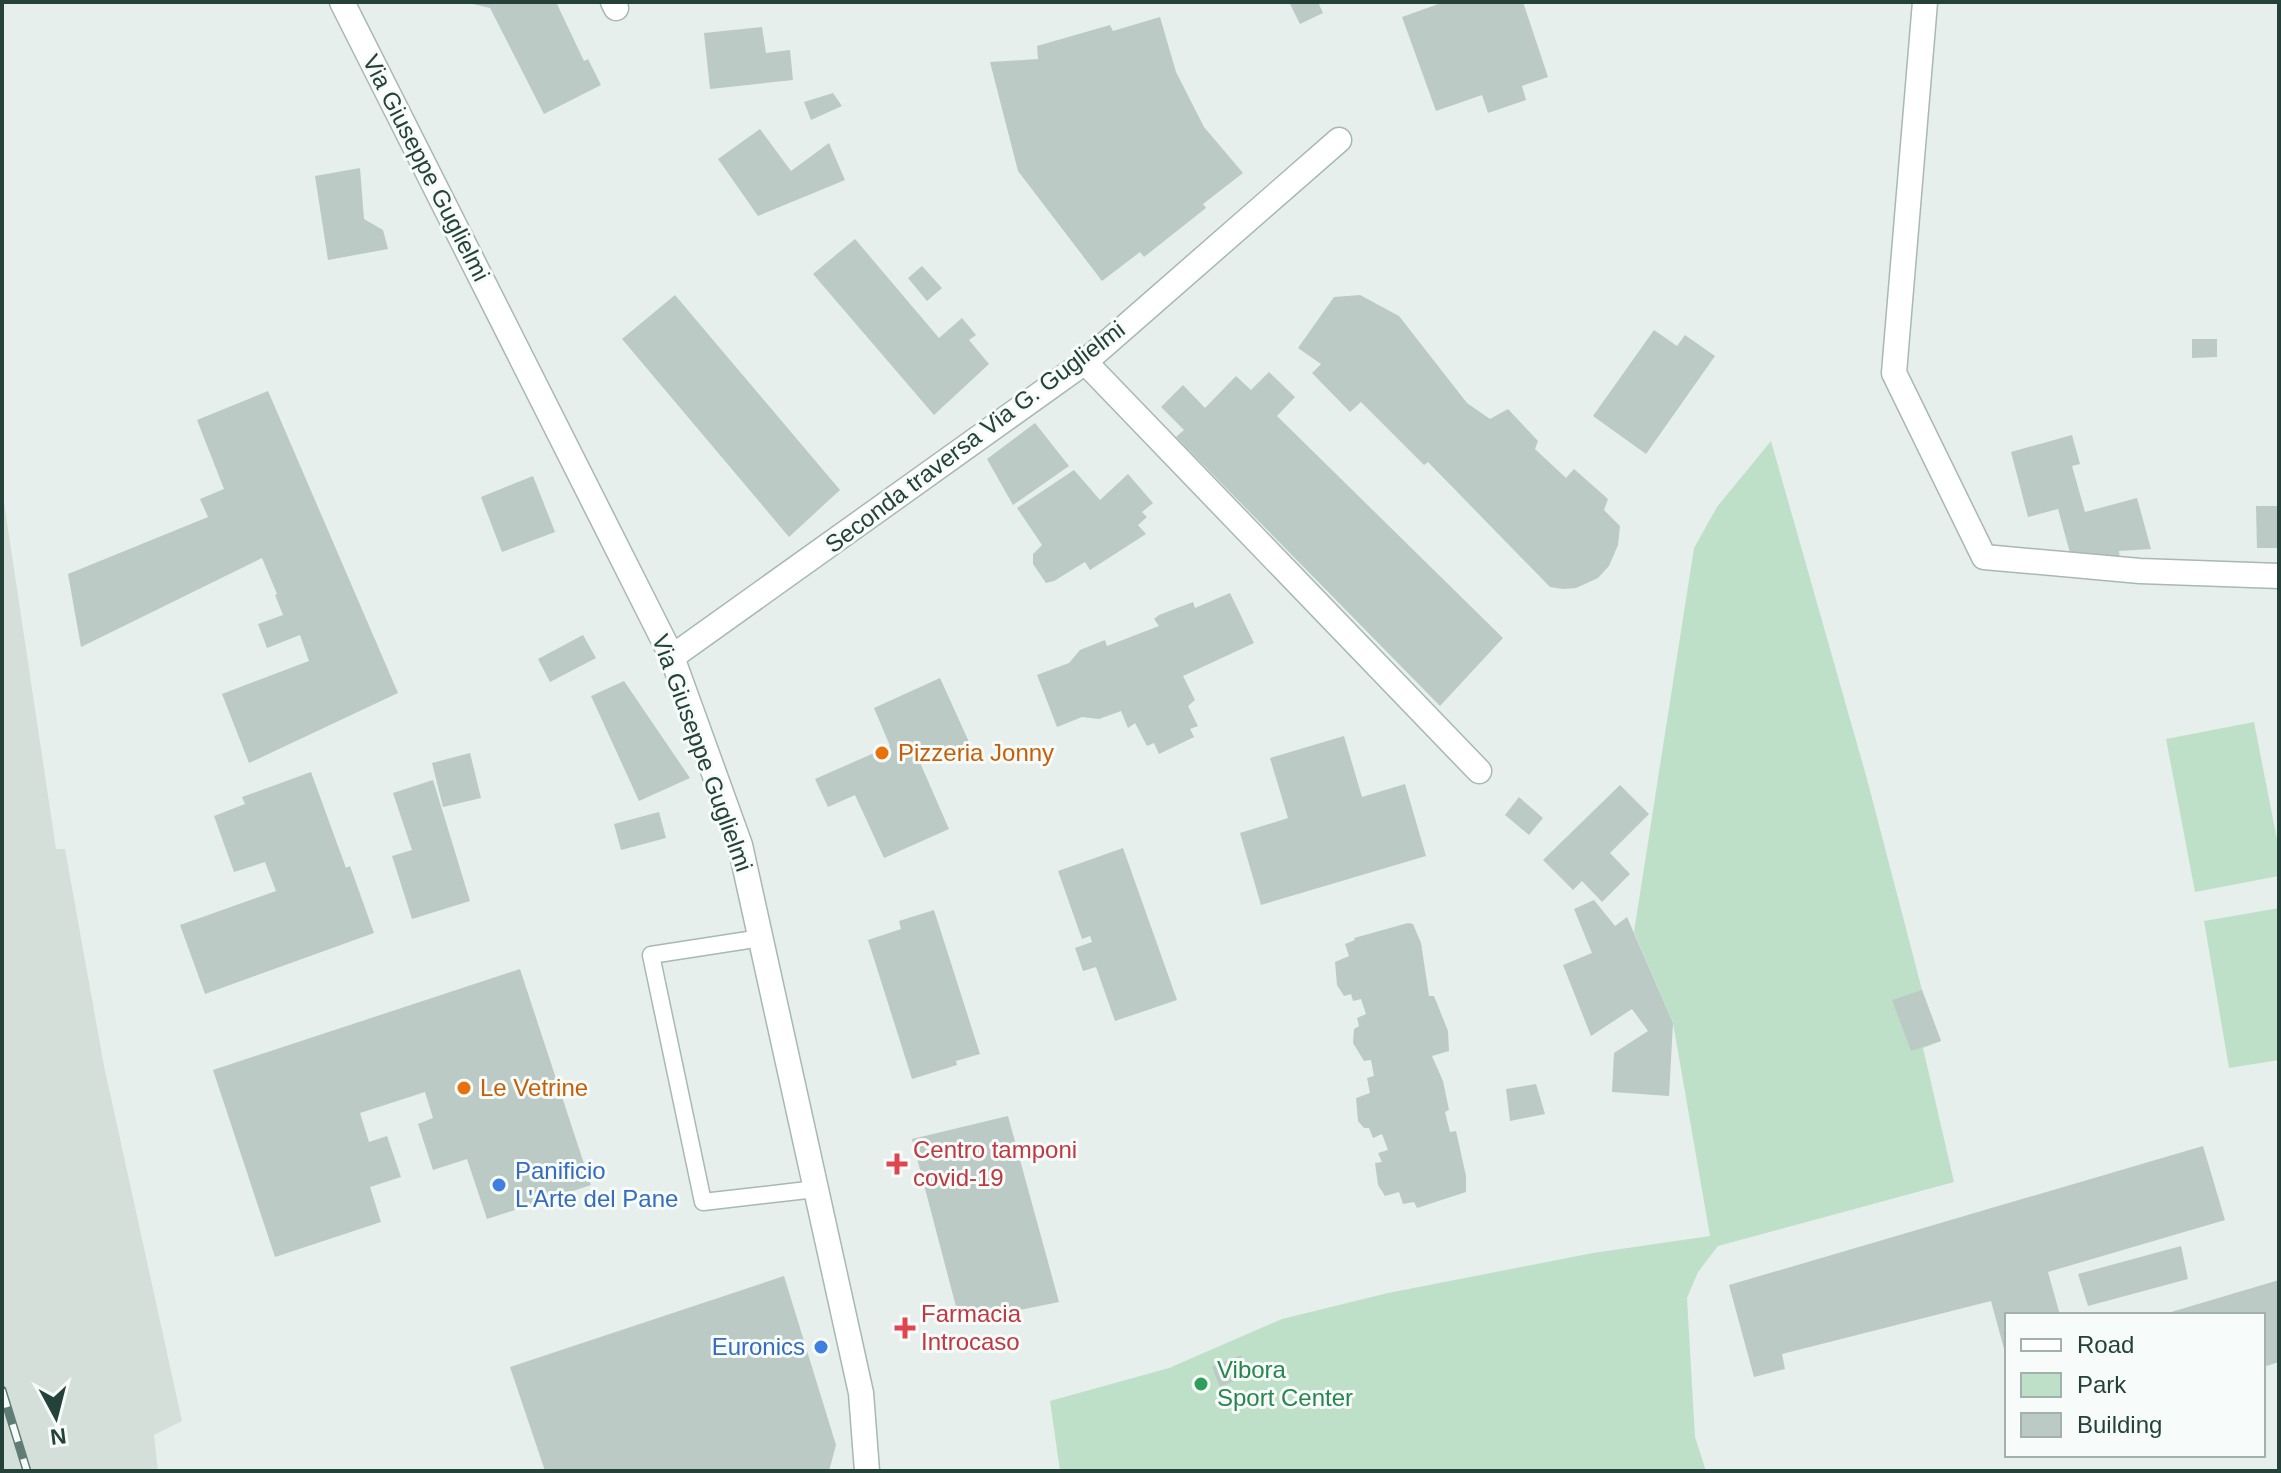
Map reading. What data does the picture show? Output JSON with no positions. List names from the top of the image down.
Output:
{
  "streets": {
    "street": ["Via Giuseppe Guglielmi", "Seconda traversa Via G. Guglielmi"]
  },
  "crossings": [
    ["Via Giuseppe Guglielmi", "Seconda traversa Via G. Guglielmi"]
  ],
  "places": {
    "other": [
      "Pizzeria Jonny",
      "Le Vetrine",
      "Panificio L'Arte del Pane",
      "Euronics",
      "Vibora Sport Center"
    ],
    "health": ["Centro tamponi covid-19", "Farmacia Introcaso"]
  },
  "legend": ["Road", "Park", "Building"],
  "north": "bottom"
}
